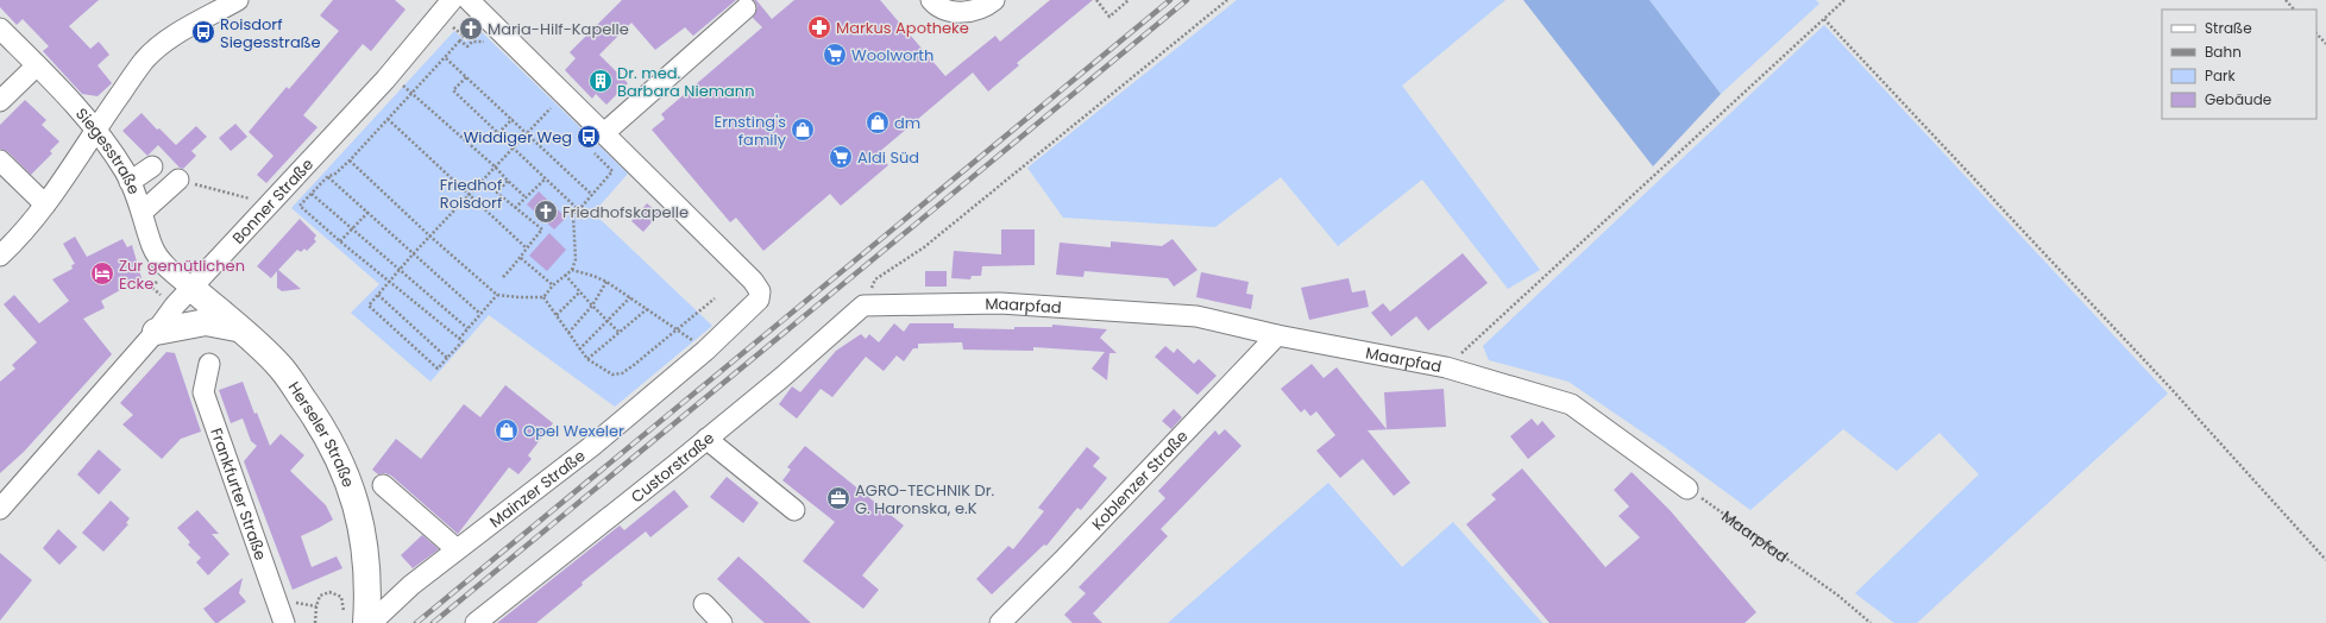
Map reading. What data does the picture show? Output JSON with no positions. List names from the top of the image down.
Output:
{
  "streets": {
    "main road": ["Herseler Straße"],
    "street": [
      "Siegesstraße",
      "Bonner Straße",
      "Maarpfad",
      "Custorstraße",
      "Koblenzer Straße",
      "Mainzer Straße",
      "Frankfurter Straße"
    ]
  },
  "crossings": [
    ["Siegesstraße", "Bonner Straße"],
    ["Siegesstraße", "Herseler Straße"],
    ["Bonner Straße", "Herseler Straße"],
    ["Maarpfad", "Custorstraße"],
    ["Maarpfad", "Koblenzer Straße"]
  ],
  "parks": ["Friedhof Roisdorf"],
  "places": {
    "pharmacy": ["Markus Apotheke"],
    "church": ["Maria-Hilf-Kapelle", "Friedhofskapelle"],
    "bus stop": ["Roisdorf Siegesstraße", "Widdiger Weg"],
    "supermarket": ["Woolworth", "Aldi Süd"],
    "building": ["Dr. med. Barbara Niemann"],
    "shop": ["dm", "Ernsting's family", "Opel Wexeler"],
    "hotel": ["Zur gemütlichen Ecke"],
    "office": ["AGRO-TECHNIK Dr. G. Haronska, e.K"]
  },
  "legend": [
    "Straße",
    "Bahn",
    "Park",
    "Gebäude"
  ]
}
